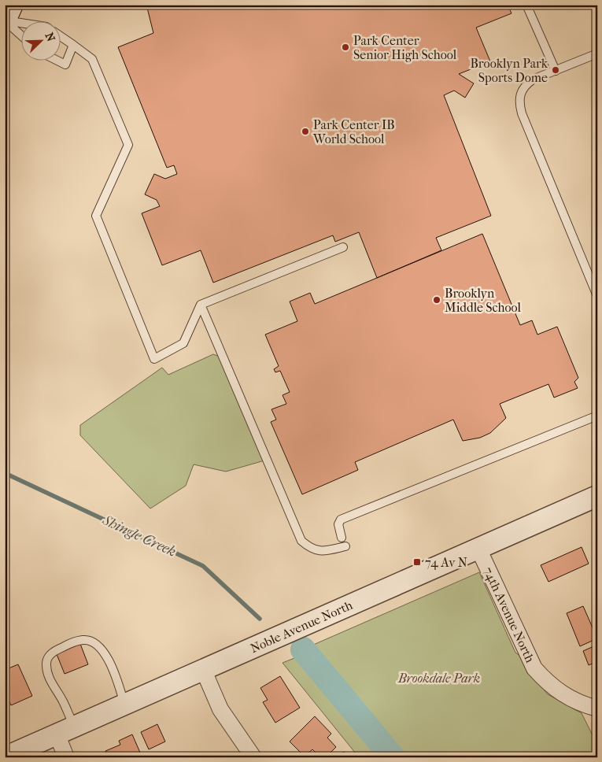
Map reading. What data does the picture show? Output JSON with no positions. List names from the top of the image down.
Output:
{
  "streets": {
    "street": ["74th Avenue North", "Noble Avenue North"]
  },
  "crossings": [
    ["74th Avenue North", "Noble Avenue North"]
  ],
  "water": ["Shingle Creek"],
  "parks": ["Brookdale Park"],
  "places": {
    "other": [
      "Park Center Senior High School",
      "Brooklyn Park Sports Dome",
      "Park Center IB World School",
      "Brooklyn Middle School"
    ],
    "transit": ["74 Av N"]
  },
  "north": "top right"
}
